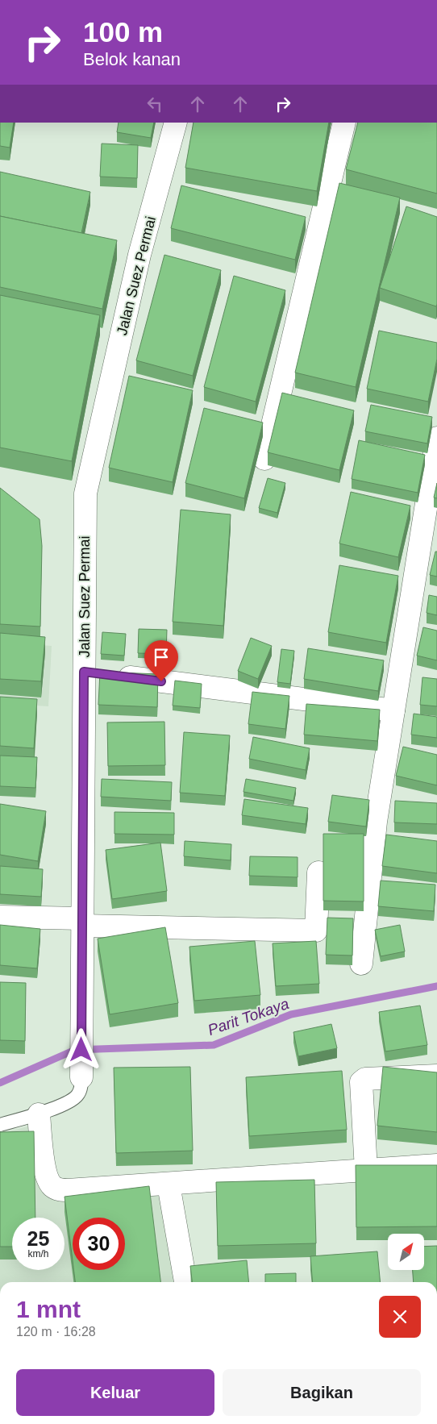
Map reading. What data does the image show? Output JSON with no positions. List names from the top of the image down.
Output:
{
  "streets": {
    "street": ["Jalan Suez Permai"]
  },
  "water": ["Parit Tokaya"],
  "north": "top right",
  "page": {
    "turn": ["100 m", "Belok kanan"],
    "speed": "25 km/h",
    "limit": "30",
    "heading": ["1 mnt", "120 m · 16:28"],
    "buttons": ["Keluar", "Bagikan"]
  }
}
